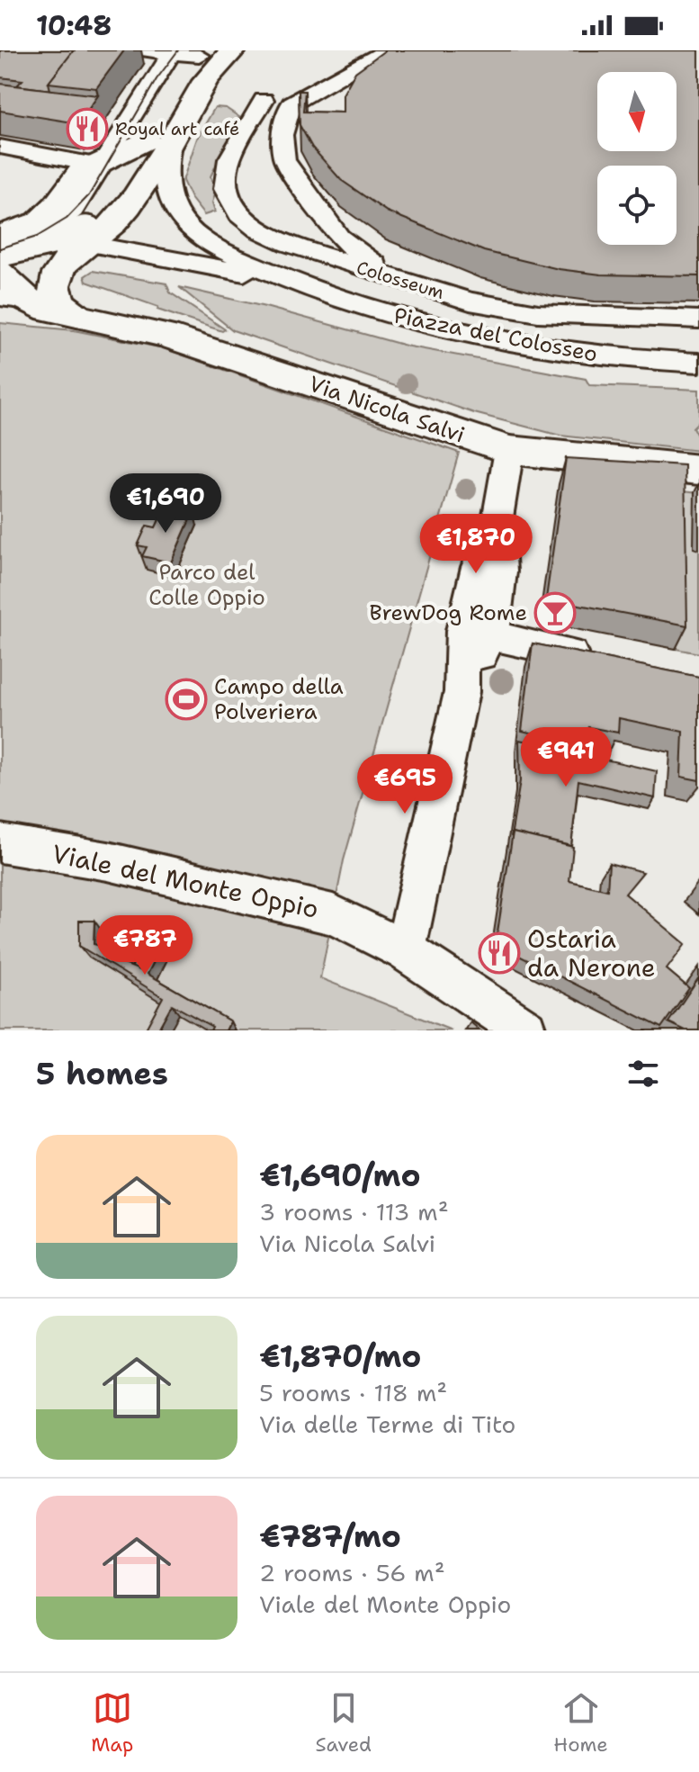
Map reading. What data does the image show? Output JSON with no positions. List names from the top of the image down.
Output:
{
  "streets": {
    "main road": ["Piazza del Colosseo", "Via Nicola Salvi"],
    "street": ["Colosseum", "Viale del Monte Oppio"]
  },
  "crossings": [
    ["Colosseum", "Piazza del Colosseo"],
    ["Piazza del Colosseo", "Via Nicola Salvi"]
  ],
  "parks": ["Parco del Colle Oppio"],
  "places": {
    "restaurant": ["Royal art café", "Ostaria da Nerone"],
    "bar": ["BrewDog Rome"],
    "sports": ["Campo della Polveriera"]
  },
  "north": "bottom",
  "page": {
    "status": "10:48",
    "price": [
      "€1,690",
      "€1,870",
      "€941",
      "€695",
      "€787"
    ],
    "heading": "5 homes",
    "list": [
      {
        "name": "€1,690/mo",
        "note": "3 rooms · 113 m² · Via Nicola Salvi"
      },
      {
        "name": "€1,870/mo",
        "note": "5 rooms · 118 m² · Via delle Terme di Tito"
      },
      {
        "name": "€787/mo",
        "note": "2 rooms · 56 m² · Viale del Monte Oppio"
      }
    ],
    "tabs": ["Map", "Saved", "Home"]
  }
}
